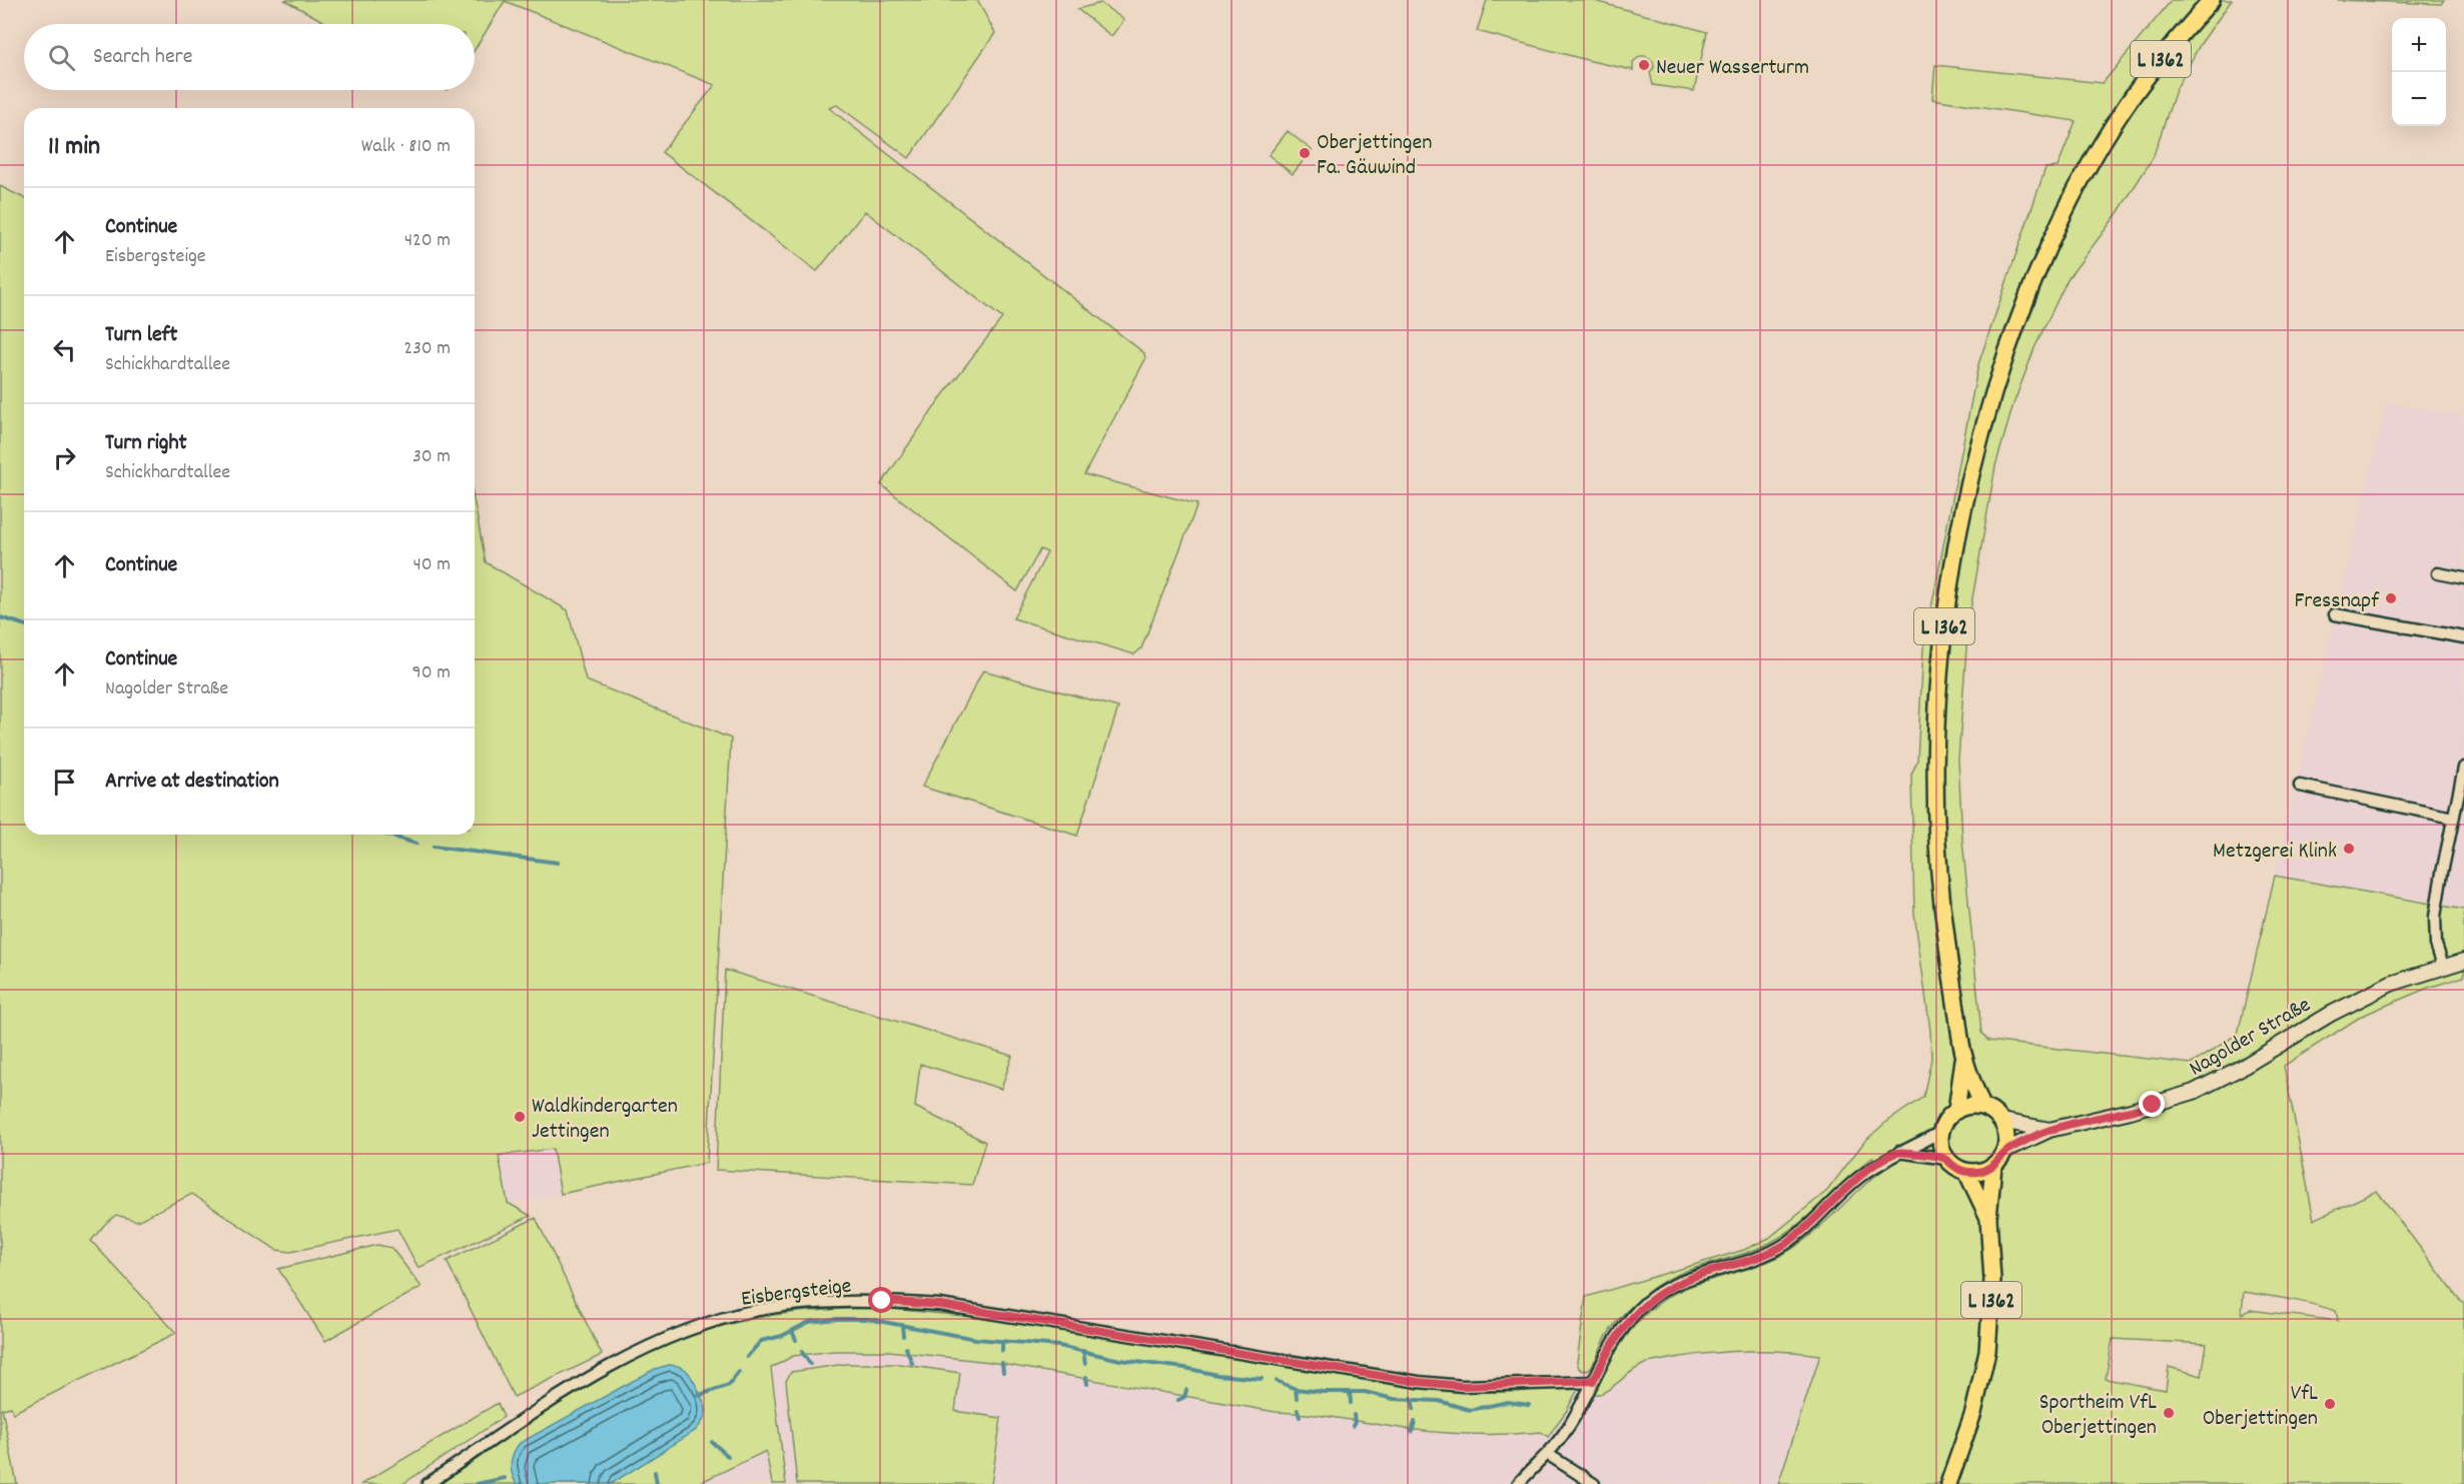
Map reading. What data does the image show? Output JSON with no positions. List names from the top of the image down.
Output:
{
  "streets": {
    "main road": ["L 1362"],
    "street": ["Nagolder Straße", "Eisbergsteige"]
  },
  "crossings": [
    ["L 1362", "Nagolder Straße"]
  ],
  "places": [
    "Neuer Wasserturm",
    "Oberjettingen Fa. Gäuwind",
    "Fressnapf",
    "Metzgerei Klink",
    "Waldkindergarten Jettingen",
    "VfL Oberjettingen",
    "Sportheim VfL Oberjettingen"
  ],
  "page": {
    "map_buttons": ["+", "−"],
    "search": "Search here",
    "heading": ["11 min", "Walk · 810 m"],
    "list": [
      ["Continue", "Eisbergsteige", "420 m"],
      ["Turn left", "Schickhardtallee", "230 m"],
      ["Turn right", "Schickhardtallee", "30 m"],
      ["Continue", "40 m"],
      ["Continue", "Nagolder Straße", "90 m"],
      "Arrive at destination"
    ]
  }
}
